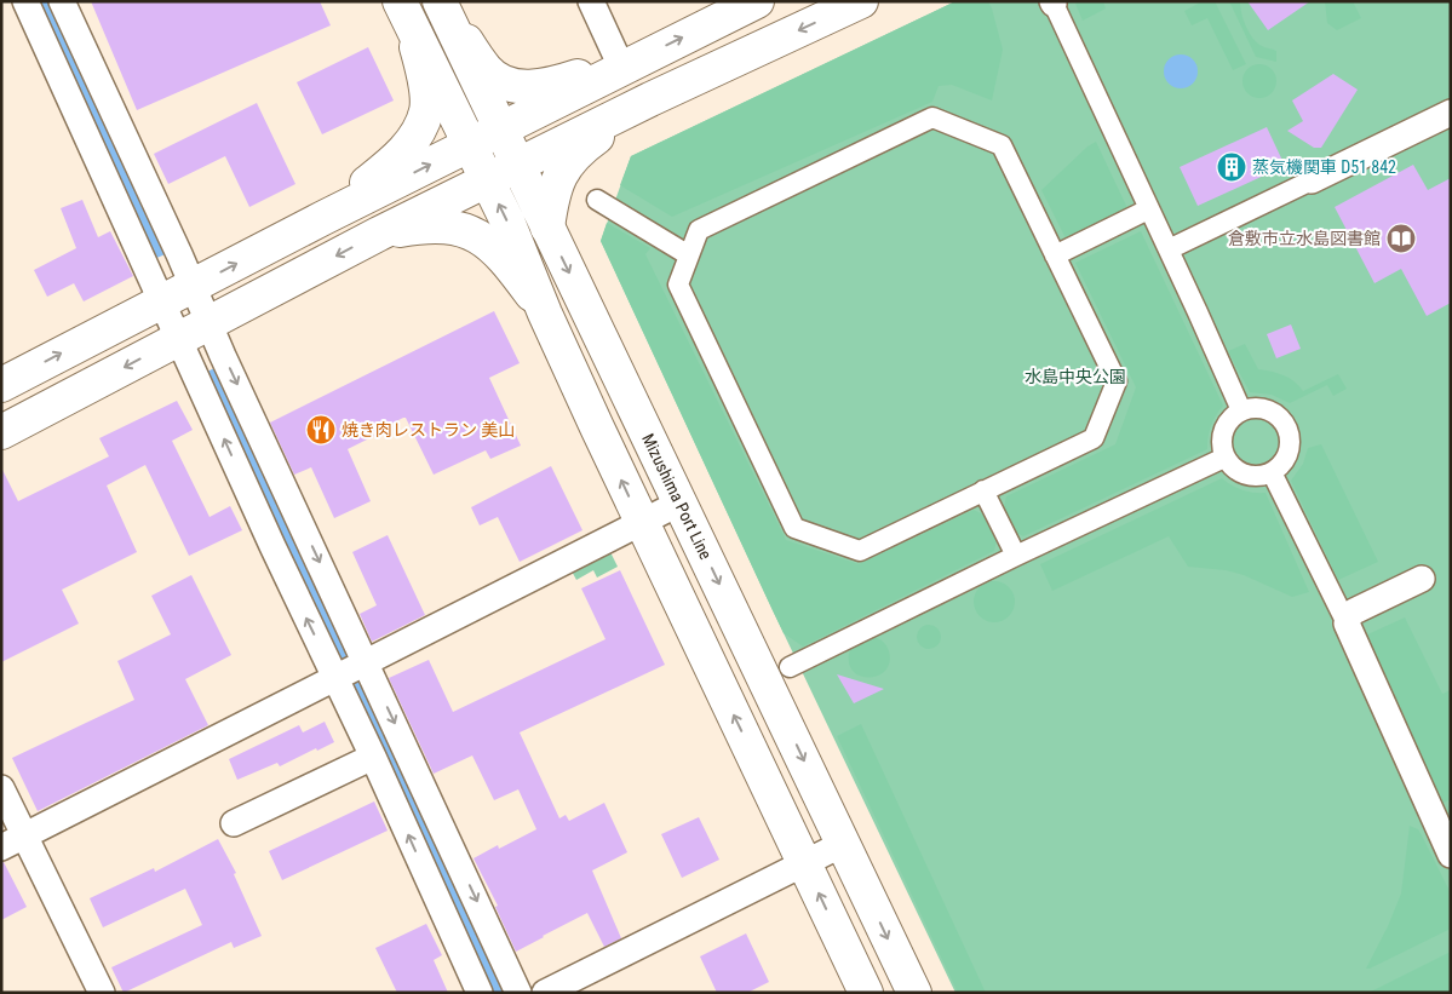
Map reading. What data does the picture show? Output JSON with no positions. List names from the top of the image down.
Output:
{
  "streets": {
    "street": ["Mizushima Port Line"]
  },
  "parks": ["水島中央公園"],
  "places": {
    "building": ["蒸気機関車 D51 842"],
    "library": ["倉敷市立水島図書館"],
    "restaurant": ["焼き肉レストラン 美山"]
  }
}
